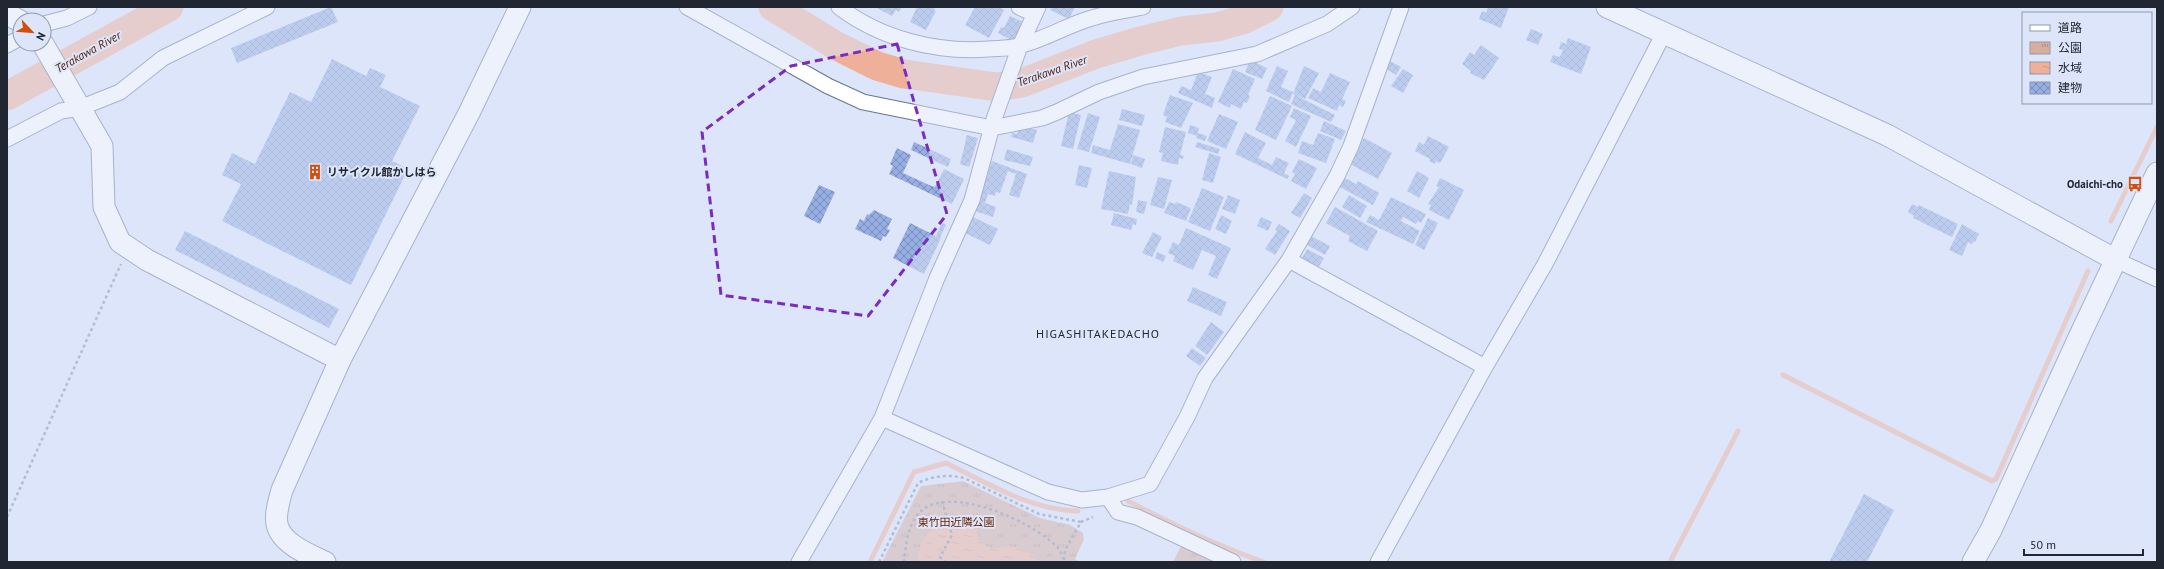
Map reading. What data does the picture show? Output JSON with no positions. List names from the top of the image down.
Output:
{
  "districts": ["HIGASHITAKEDACHO"],
  "water": ["Terakawa River"],
  "parks": ["東竹田近隣公園"],
  "places": {
    "building": ["リサイクル館かしはら"],
    "bus stop": ["Odaichi-cho"]
  },
  "legend": [
    "道路",
    "公園",
    "水域",
    "建物"
  ],
  "scale_bar": "50 m",
  "north": "bottom right"
}
